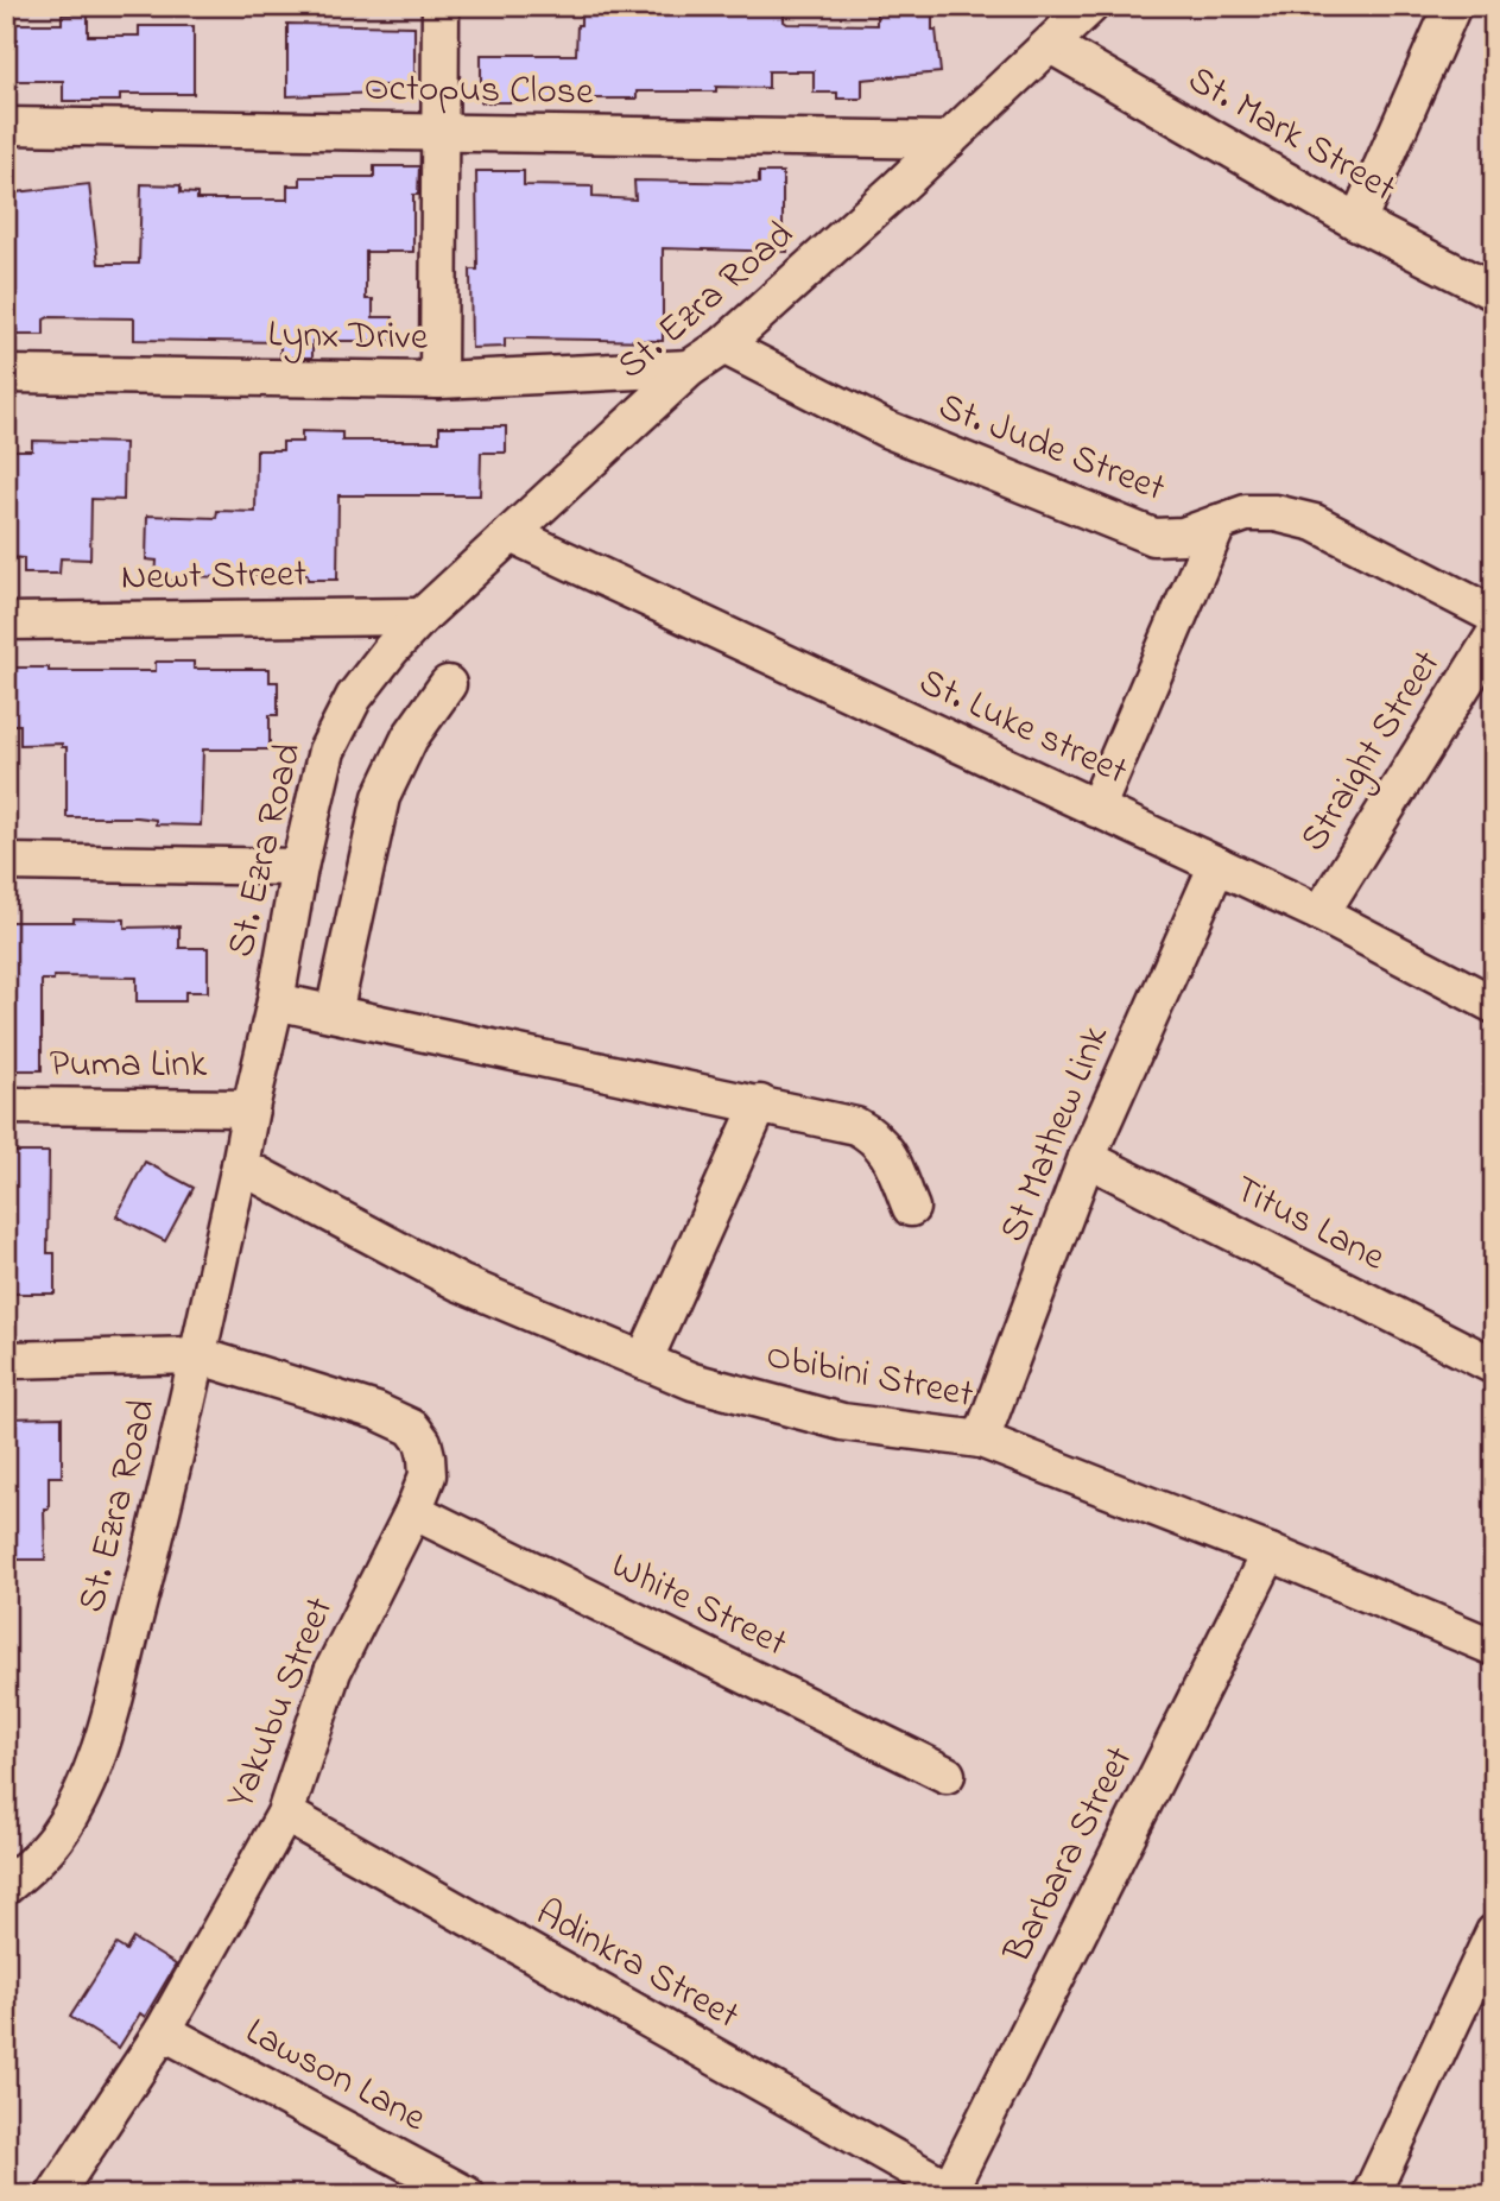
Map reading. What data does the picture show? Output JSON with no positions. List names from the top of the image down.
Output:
{
  "streets": {
    "street": [
      "Octopus Close",
      "St. Mark Street",
      "St. Ezra Road",
      "Lynx Drive",
      "St. Jude Street",
      "Newt Street",
      "St. Luke street",
      "Straight Street",
      "Puma Link",
      "St Mathew Link",
      "Titus Lane",
      "Obibini Street",
      "White Street",
      "Yakubu Street",
      "Barbara Street",
      "Adinkra Street",
      "Lawson Lane"
    ]
  },
  "crossings": [
    ["Octopus Close", "St. Ezra Road"],
    ["St. Mark Street", "St. Ezra Road"],
    ["St. Ezra Road", "Lynx Drive"],
    ["St. Ezra Road", "St. Jude Street"],
    ["St. Ezra Road", "Newt Street"],
    ["St. Ezra Road", "St. Luke street"],
    ["St. Ezra Road", "Puma Link"],
    ["St. Ezra Road", "Obibini Street"],
    ["St. Ezra Road", "Yakubu Street"],
    ["St. Luke street", "Straight Street"],
    ["St. Luke street", "St Mathew Link"],
    ["St Mathew Link", "Titus Lane"],
    ["St Mathew Link", "Obibini Street"],
    ["Obibini Street", "Barbara Street"],
    ["White Street", "Yakubu Street"],
    ["Yakubu Street", "Adinkra Street"],
    ["Yakubu Street", "Lawson Lane"],
    ["Barbara Street", "Adinkra Street"]
  ]
}
